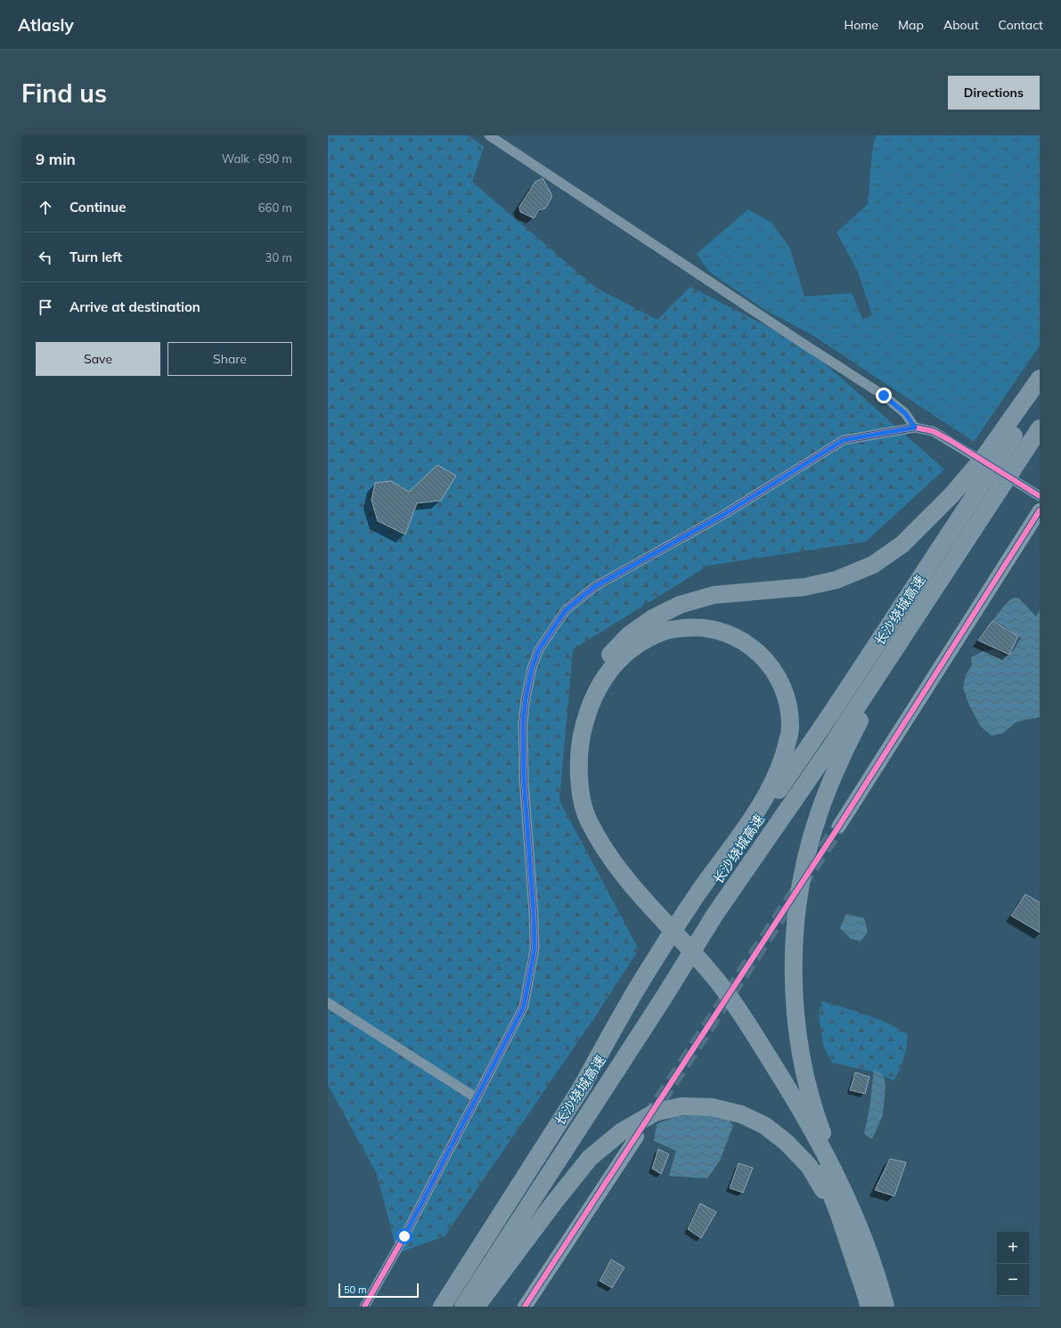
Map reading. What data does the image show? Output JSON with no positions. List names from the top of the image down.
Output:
{
  "streets": {
    "highway": ["长沙绕城高速"]
  },
  "scale_bar": "50 m",
  "page": {
    "header": "Atlasly",
    "nav": [
      "Home",
      "Map",
      "About",
      "Contact"
    ],
    "buttons": [
      "Directions",
      ["Save", "Share"]
    ],
    "title": "Find us",
    "heading": ["9 min", "Walk · 690 m"],
    "list": [
      ["Continue", "660 m"],
      ["Turn left", "30 m"],
      "Arrive at destination"
    ],
    "map_buttons": ["+", "−"],
    "scale": "50 m"
  }
}
